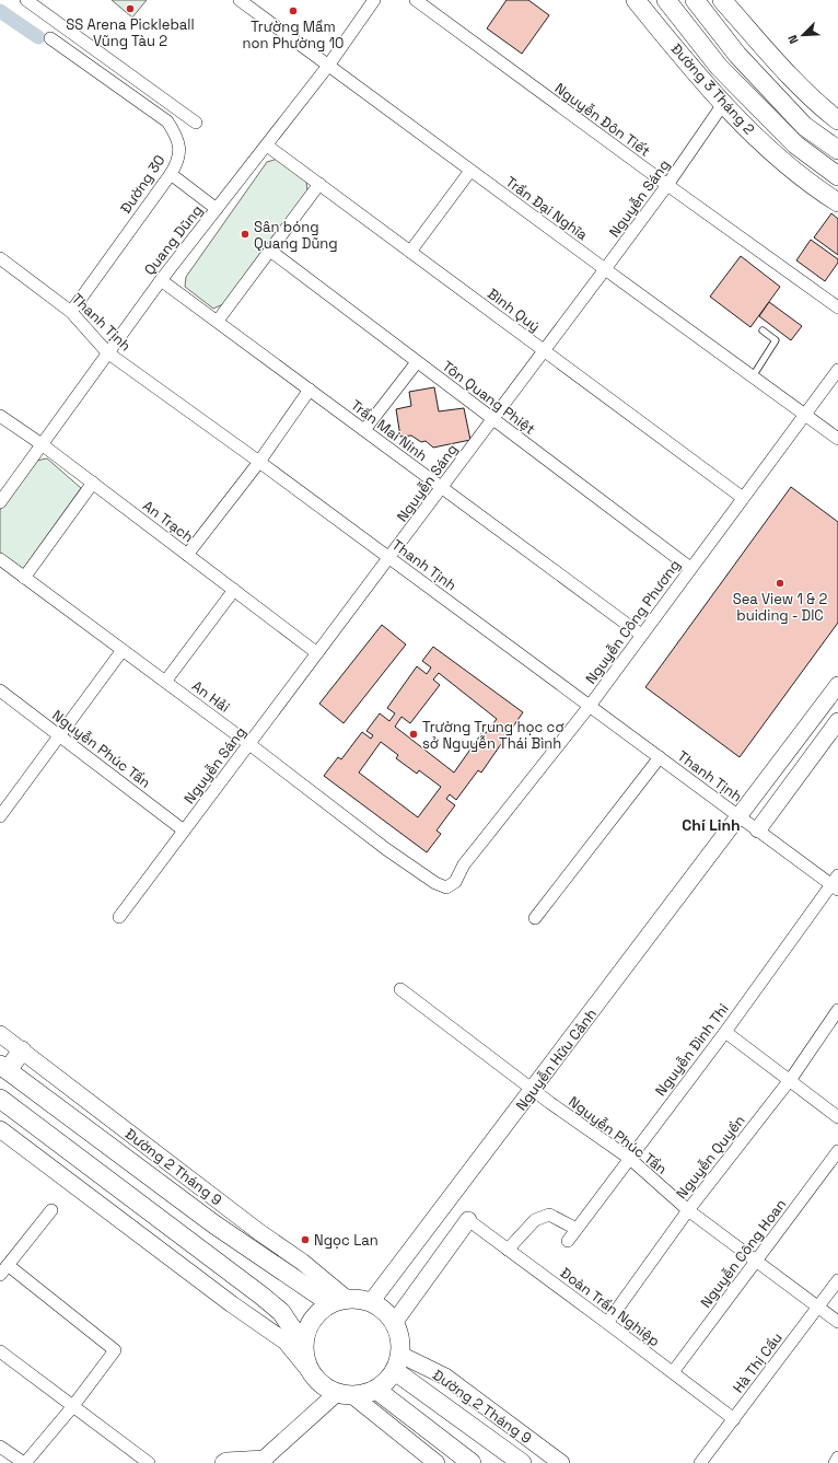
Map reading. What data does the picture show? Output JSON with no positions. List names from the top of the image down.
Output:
{
  "streets": {
    "main road": ["Đường 3 Tháng 2", "Nguyễn Hữu Cảnh", "Đường 2 Tháng 9"],
    "street": [
      "Nguyễn Đôn Tiết",
      "Đường 30",
      "Nguyễn Sáng",
      "Trần Đại Nghĩa",
      "Quang Dũng",
      "Bình Quý",
      "Thanh Tịnh",
      "Tôn Quang Phiệt",
      "Trần Mai Ninh",
      "An Trạch",
      "Nguyễn Công Phương",
      "An Hải",
      "Nguyễn Phúc Tần",
      "Nguyễn Đình Thi",
      "Nguyễn Quyền",
      "Nguyễn Công Hoan",
      "Đoàn Trần Nghiệp",
      "Hà Thị Cầu"
    ]
  },
  "crossings": [
    ["Đường 3 Tháng 2", "Nguyễn Sáng"],
    ["Nguyễn Đôn Tiết", "Nguyễn Sáng"],
    ["Đường 30", "Thanh Tịnh"],
    ["Nguyễn Sáng", "Trần Đại Nghĩa"],
    ["Nguyễn Sáng", "Bình Quý"],
    ["Nguyễn Sáng", "Thanh Tịnh"],
    ["Nguyễn Sáng", "Tôn Quang Phiệt"],
    ["Nguyễn Sáng", "Trần Mai Ninh"],
    ["Nguyễn Sáng", "An Trạch"],
    ["Nguyễn Sáng", "An Hải"],
    ["Nguyễn Sáng", "Nguyễn Phúc Tần"],
    ["Trần Đại Nghĩa", "Quang Dũng"],
    ["Trần Đại Nghĩa", "Nguyễn Công Phương"],
    ["Quang Dũng", "Bình Quý"],
    ["Quang Dũng", "Thanh Tịnh"],
    ["Quang Dũng", "Trần Mai Ninh"],
    ["Quang Dũng", "An Trạch"],
    ["Bình Quý", "Nguyễn Công Phương"],
    ["Thanh Tịnh", "Nguyễn Công Phương"],
    ["Thanh Tịnh", "Nguyễn Đình Thi"],
    ["Thanh Tịnh", "Nguyễn Hữu Cảnh"],
    ["Tôn Quang Phiệt", "Nguyễn Công Phương"],
    ["Trần Mai Ninh", "Nguyễn Công Phương"],
    ["Nguyễn Công Phương", "An Hải"],
    ["Nguyễn Phúc Tần", "Nguyễn Đình Thi"],
    ["Nguyễn Phúc Tần", "Nguyễn Hữu Cảnh"],
    ["Nguyễn Phúc Tần", "Nguyễn Quyền"],
    ["Nguyễn Phúc Tần", "Nguyễn Công Hoan"],
    ["Nguyễn Phúc Tần", "Hà Thị Cầu"],
    ["Nguyễn Hữu Cảnh", "Đường 2 Tháng 9"],
    ["Nguyễn Quyền", "Đoàn Trần Nghiệp"],
    ["Nguyễn Công Hoan", "Đoàn Trần Nghiệp"],
    ["Đoàn Trần Nghiệp", "Hà Thị Cầu"]
  ],
  "districts": ["Chí Linh"],
  "places": [
    "SS Arena Pickleball Vũng Tàu 2",
    "Trường Mầm non Phường 10",
    "Sân bóng Quang Dũng",
    "Sea View 1 & 2 buiding - DIC",
    "Trường Trung học cơ sở Nguyễn Thái Bình",
    "Ngọc Lan"
  ],
  "north": "bottom left"
}
